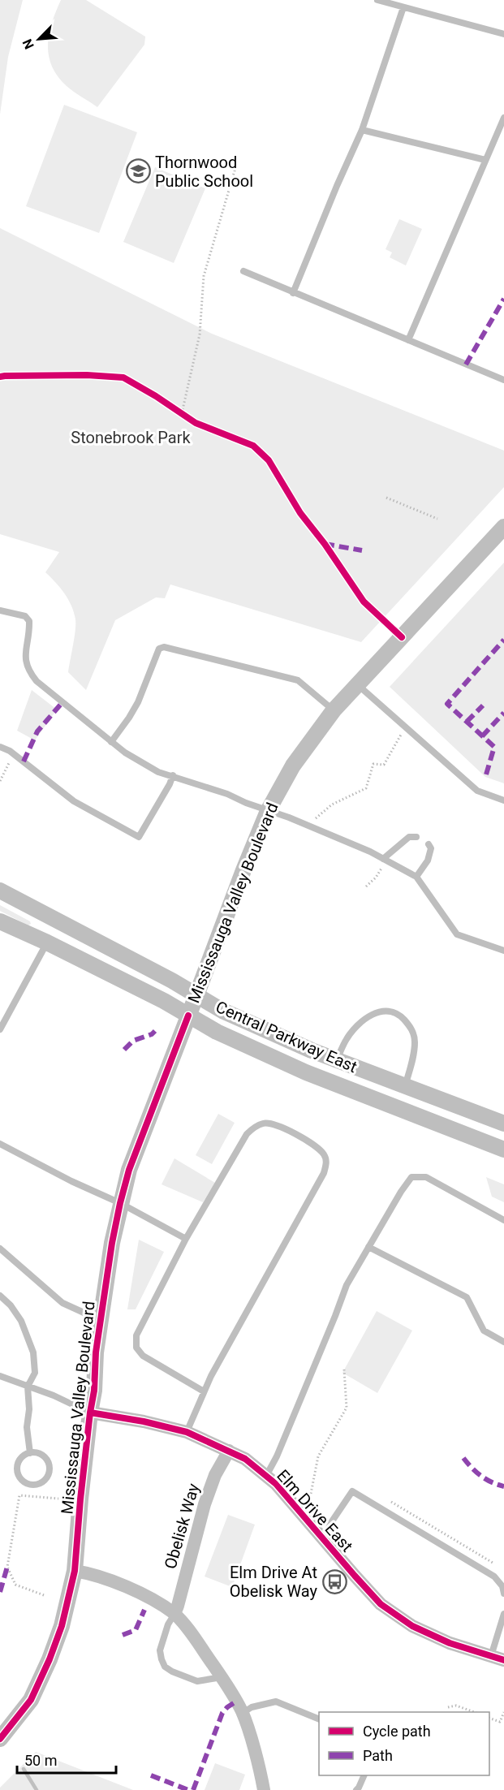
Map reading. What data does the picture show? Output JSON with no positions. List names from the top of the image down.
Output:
{
  "streets": {
    "street": [
      "Mississauga Valley Boulevard",
      "Central Parkway East",
      "Elm Drive East",
      "Obelisk Way"
    ]
  },
  "crossings": [
    ["Mississauga Valley Boulevard", "Central Parkway East"],
    ["Mississauga Valley Boulevard", "Elm Drive East"],
    ["Elm Drive East", "Obelisk Way"]
  ],
  "parks": ["Stonebrook Park"],
  "places": {
    "school or university": ["Thornwood Public School"],
    "bus stop": ["Elm Drive At Obelisk Way"]
  },
  "legend": ["Cycle path", "Path"],
  "scale_bar": "50 m",
  "north": "bottom left"
}
